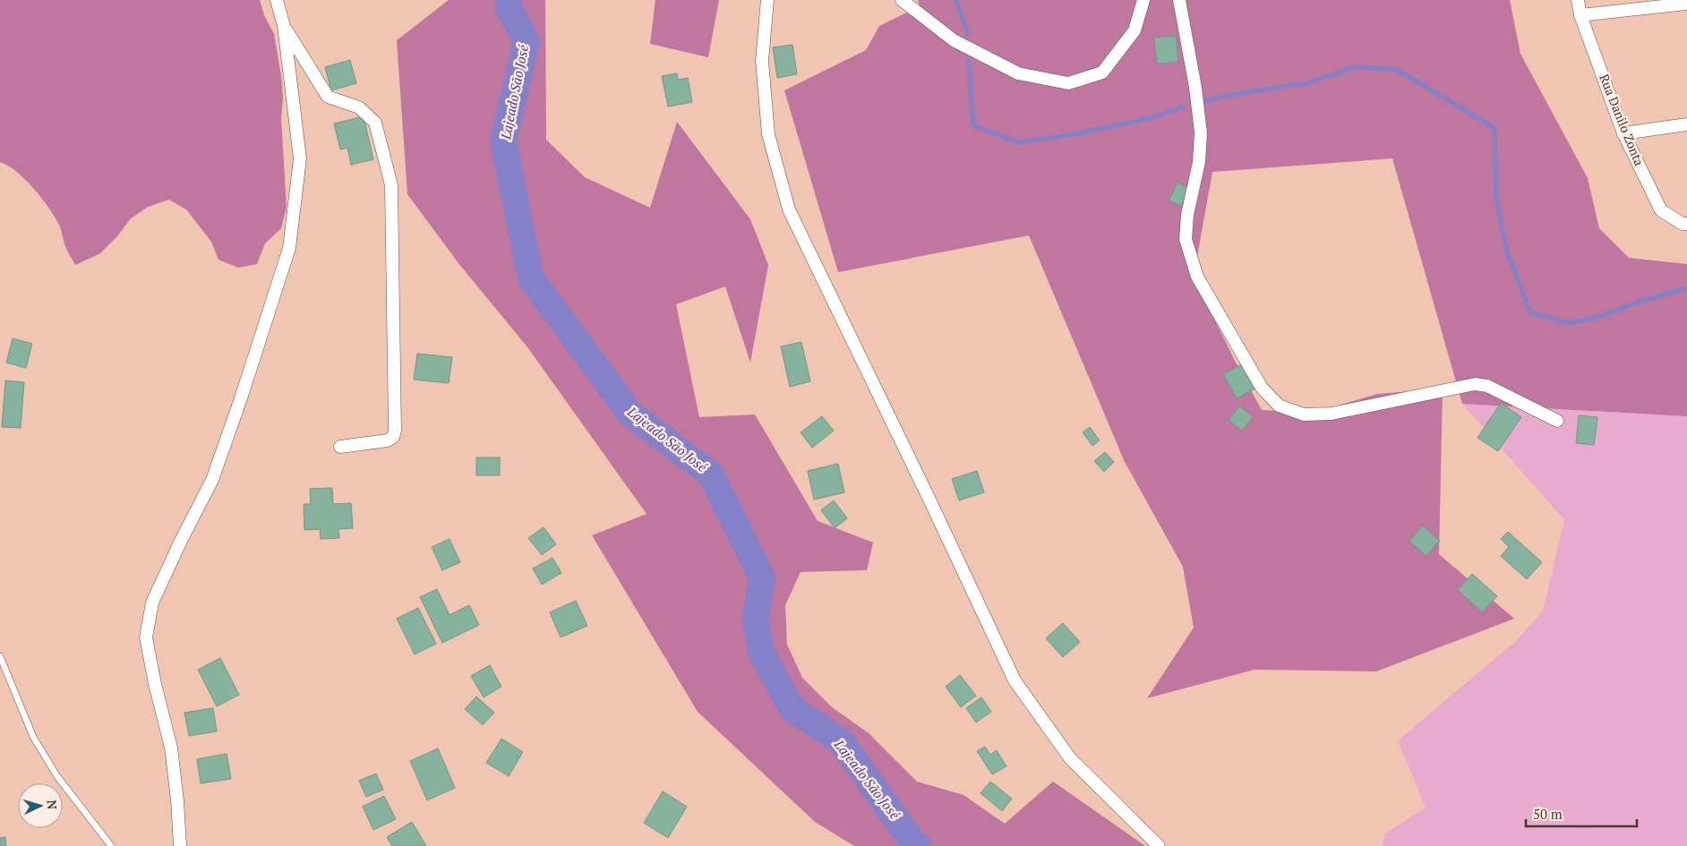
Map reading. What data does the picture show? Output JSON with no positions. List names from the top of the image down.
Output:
{
  "streets": {
    "street": ["Rua Danilo Zonta"]
  },
  "water": ["Lajeado São José"],
  "scale_bar": "50 m",
  "north": "right"
}
